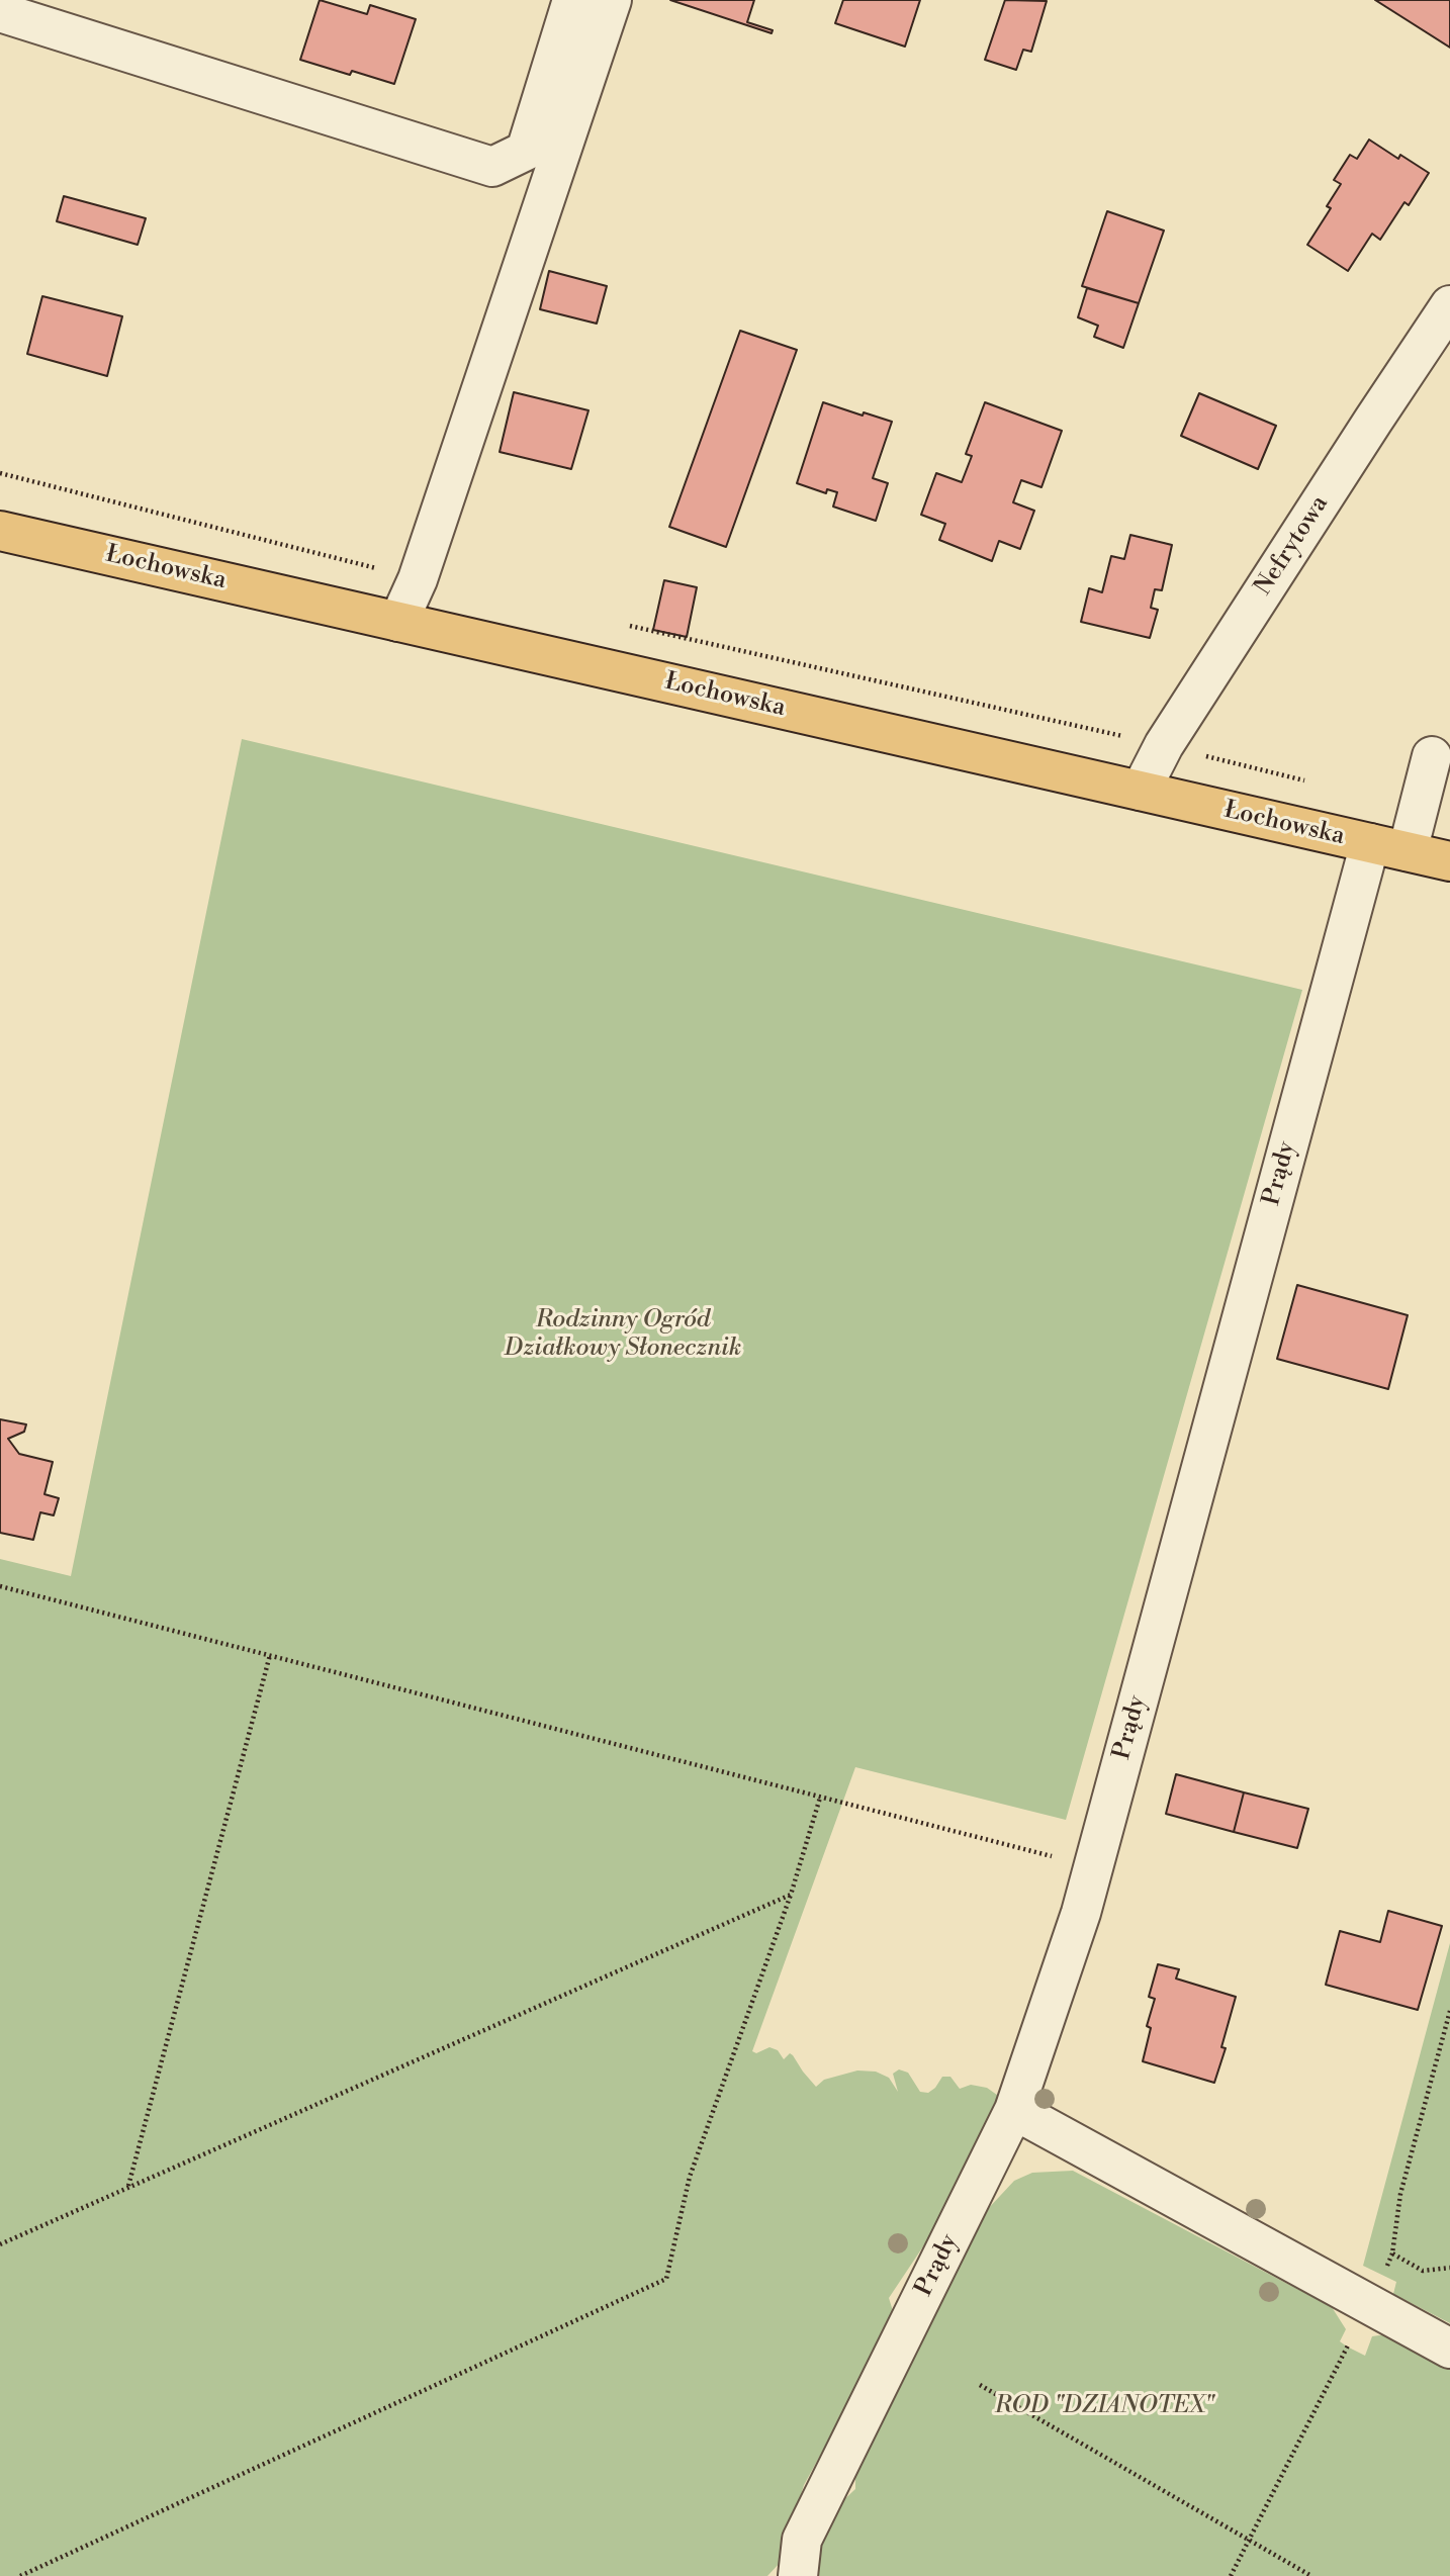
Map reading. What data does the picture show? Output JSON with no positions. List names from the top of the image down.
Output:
{
  "streets": {
    "main road": ["Łochowska"],
    "street": ["Nefrytowa", "Prądy"]
  },
  "crossings": [
    ["Nefrytowa", "Łochowska"],
    ["Łochowska", "Prądy"]
  ],
  "parks": ["Rodzinny Ogród Działkowy Słonecznik", "ROD \"DZIANOTEX\""]
}
